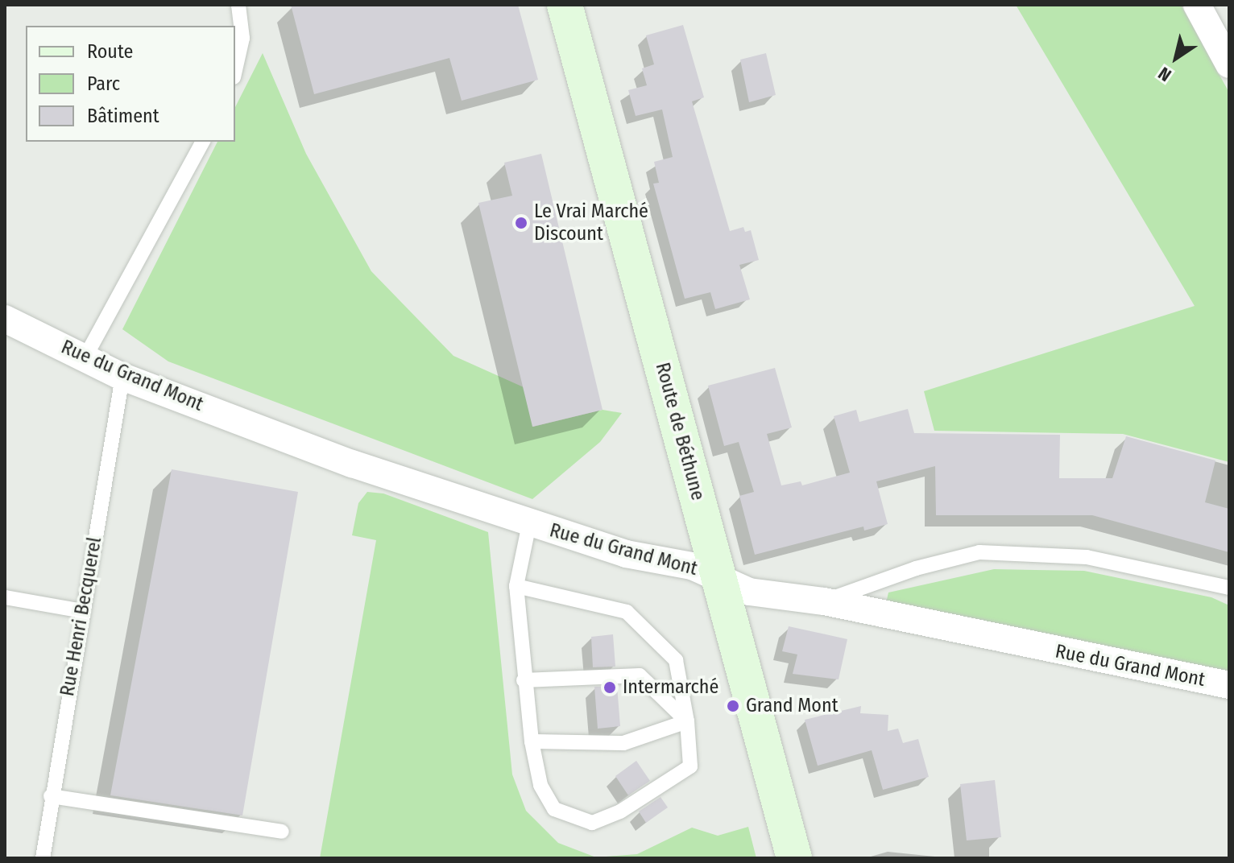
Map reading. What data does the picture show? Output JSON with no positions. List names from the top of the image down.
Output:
{
  "streets": {
    "main road": ["Route de Béthune"],
    "street": ["Rue du Grand Mont"],
    "lane": ["Rue Henri Becquerel"]
  },
  "crossings": [
    ["Rue du Grand Mont", "Route de Béthune"],
    ["Rue du Grand Mont", "Rue Henri Becquerel"]
  ],
  "places": ["Le Vrai Marché Discount", "Intermarché", "Grand Mont"],
  "legend": ["Route", "Parc", "Bâtiment"],
  "north": "bottom left"
}
